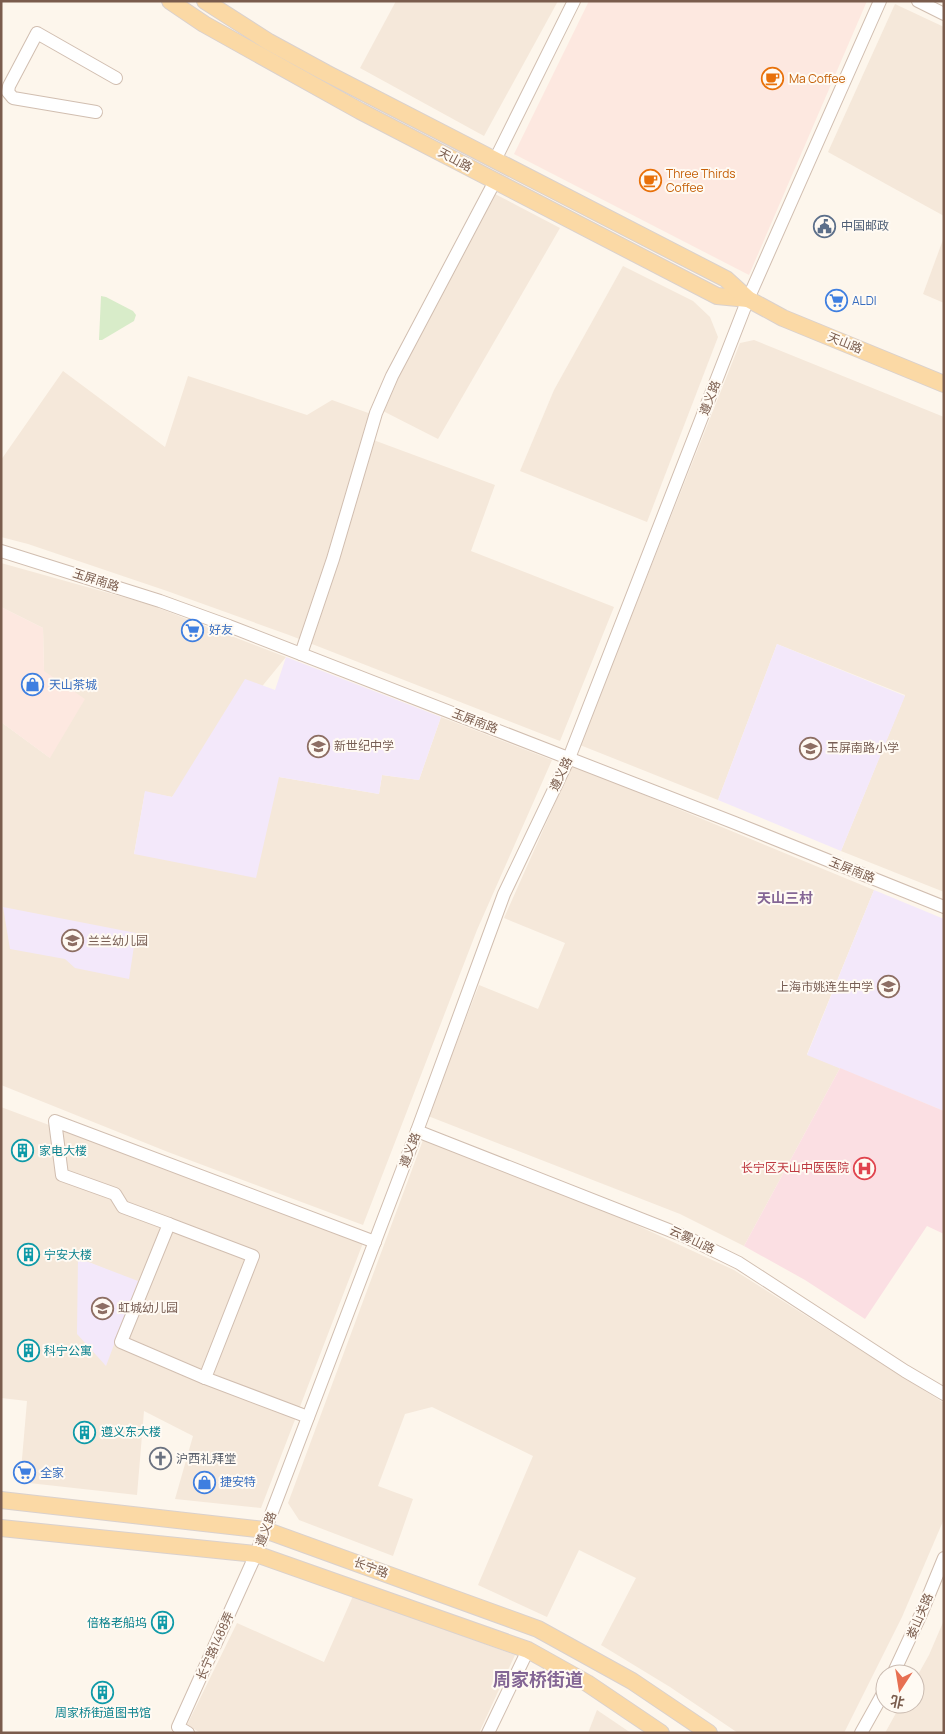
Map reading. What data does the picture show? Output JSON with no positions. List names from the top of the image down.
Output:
{
  "streets": {
    "main road": ["天山路", "长宁路"],
    "street": [
      "遵义路",
      "玉屏南路",
      "云雾山路",
      "娄山关路",
      "长宁路1488弄"
    ]
  },
  "crossings": [
    ["天山路", "遵义路"],
    ["遵义路", "玉屏南路"],
    ["遵义路", "云雾山路"],
    ["遵义路", "长宁路"],
    ["遵义路", "长宁路1488弄"],
    ["长宁路", "长宁路1488弄"]
  ],
  "districts": ["天山三村", "周家桥街道"],
  "places": {
    "cafe": ["Ma Coffee", "Three Thirds Coffee"],
    "public building": ["中国邮政"],
    "supermarket": ["ALDI", "好友", "全家"],
    "shop": ["天山茶城", "捷安特"],
    "school or university": [
      "新世纪中学",
      "玉屏南路小学",
      "兰兰幼儿园",
      "上海市姚连生中学",
      "虹城幼儿园"
    ],
    "building": [
      "家电大楼",
      "宁安大楼",
      "科宁公寓",
      "遵义东大楼",
      "倍格老船坞",
      "周家桥街道图书馆"
    ],
    "hospital": ["长宁区天山中医医院"],
    "church": ["沪西礼拜堂"]
  },
  "north": "bottom"
}
